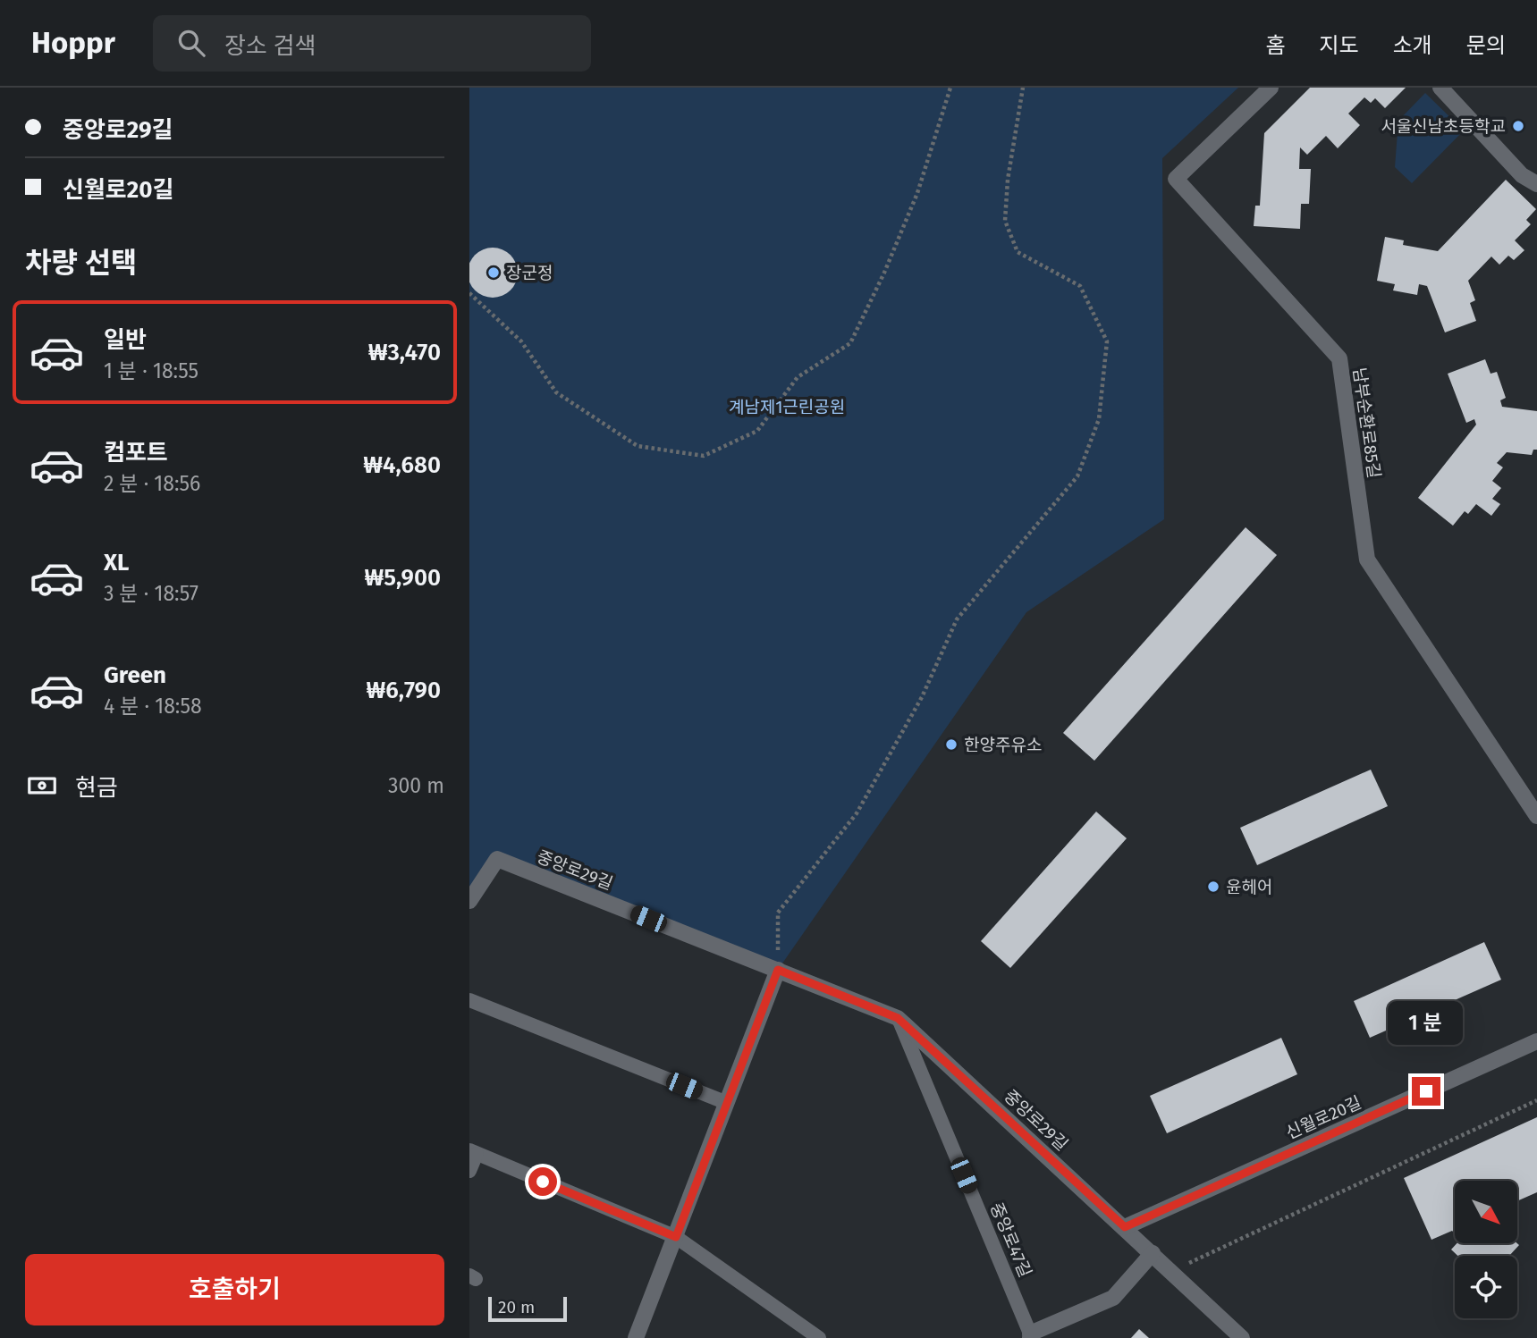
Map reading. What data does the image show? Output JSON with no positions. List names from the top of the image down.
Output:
{
  "streets": {
    "street": ["남부순환로85길", "중앙로29길", "신월로20길"],
    "lane": ["중앙로47길"]
  },
  "crossings": [
    ["중앙로29길", "신월로20길"],
    ["중앙로29길", "중앙로47길"]
  ],
  "parks": ["계남제1근린공원"],
  "places": [
    "서울신남초등학교",
    "장군정",
    "한양주유소",
    "윤헤어"
  ],
  "scale_bar": "20 m",
  "north": "bottom right",
  "page": {
    "header": "Hoppr",
    "search": "장소 검색",
    "nav": [
      "홈",
      "지도",
      "소개",
      "문의"
    ],
    "banner": ["중앙로29길", "신월로20길"],
    "heading": "차량 선택",
    "list": [
      {
        "name": "일반",
        "note": "1 분 · 18:55",
        "value": "₩3,470"
      },
      {
        "name": "컴포트",
        "note": "2 분 · 18:56",
        "value": "₩4,680"
      },
      {
        "name": "XL",
        "note": "3 분 · 18:57",
        "value": "₩5,900"
      },
      {
        "name": "Green",
        "note": "4 분 · 18:58",
        "value": "₩6,790"
      }
    ],
    "pay": ["현금", "300 m"],
    "bubble": "1 분",
    "buttons": "호출하기",
    "scale": "20 m"
  }
}
